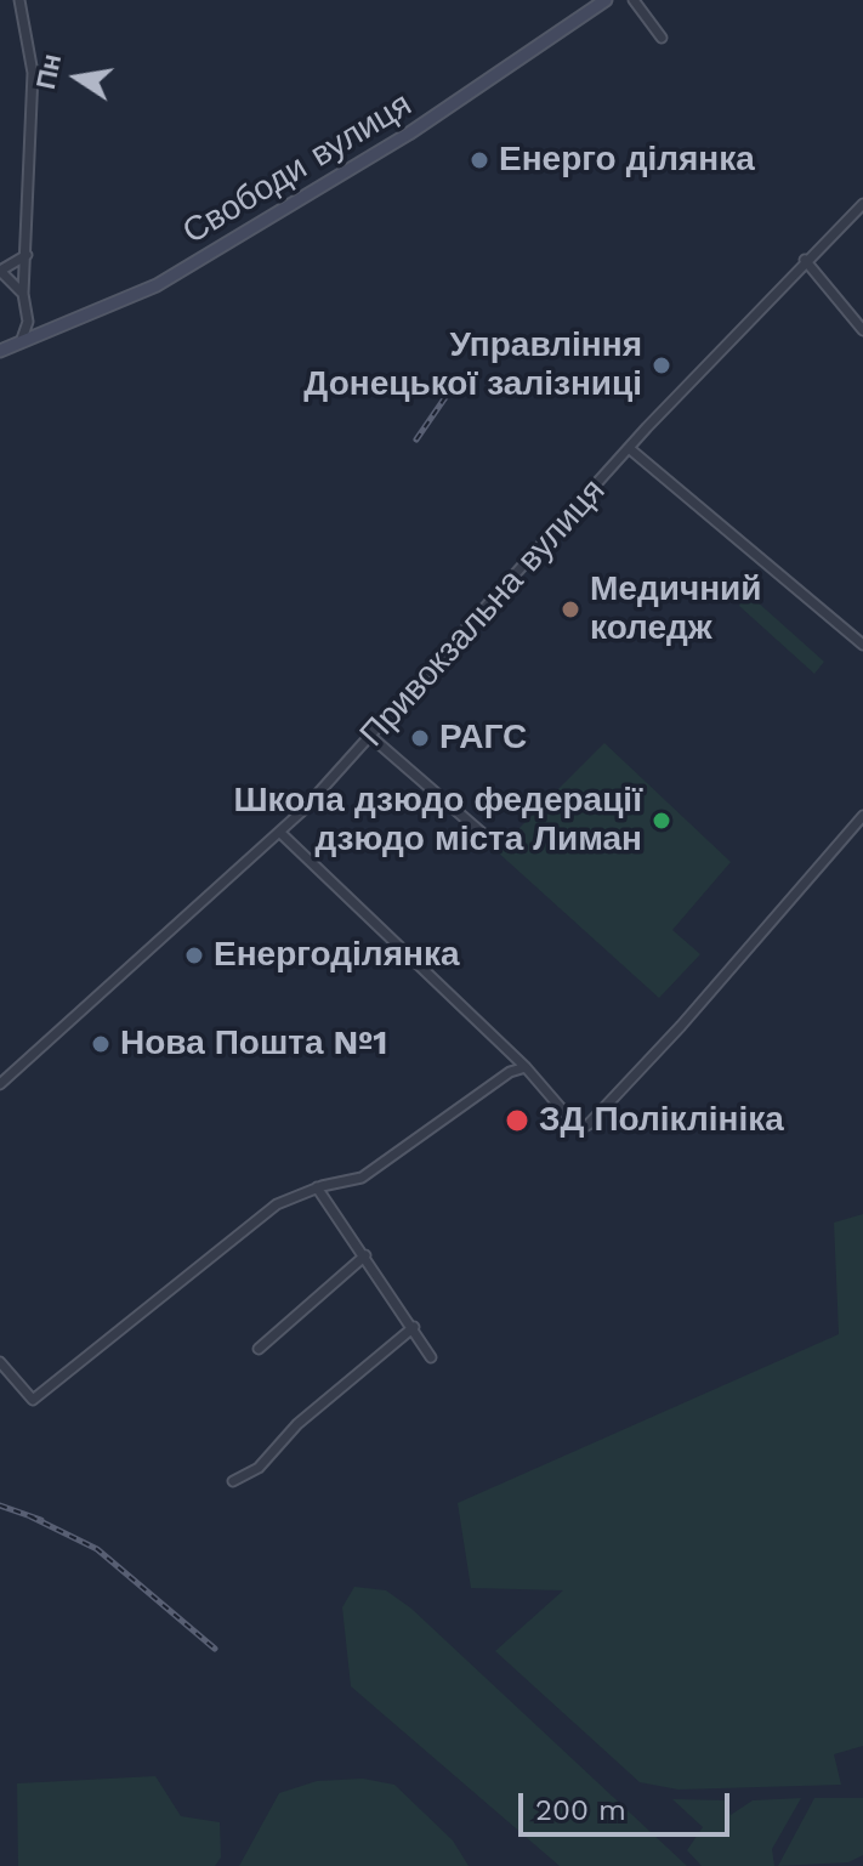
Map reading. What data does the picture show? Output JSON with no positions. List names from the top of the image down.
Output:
{
  "streets": {
    "main road": ["Свободи вулиця"],
    "street": ["Привокзальна вулиця"]
  },
  "places": [
    "Енерго ділянка",
    "Управління Донецької залізниці",
    "Медичний коледж",
    "РАГС",
    "Школа дзюдо федерації дзюдо міста Лиман",
    "Енергоділянка",
    "Нова Пошта №1",
    "ЗД Поліклініка"
  ],
  "scale_bar": "200 m",
  "north": "left"
}
